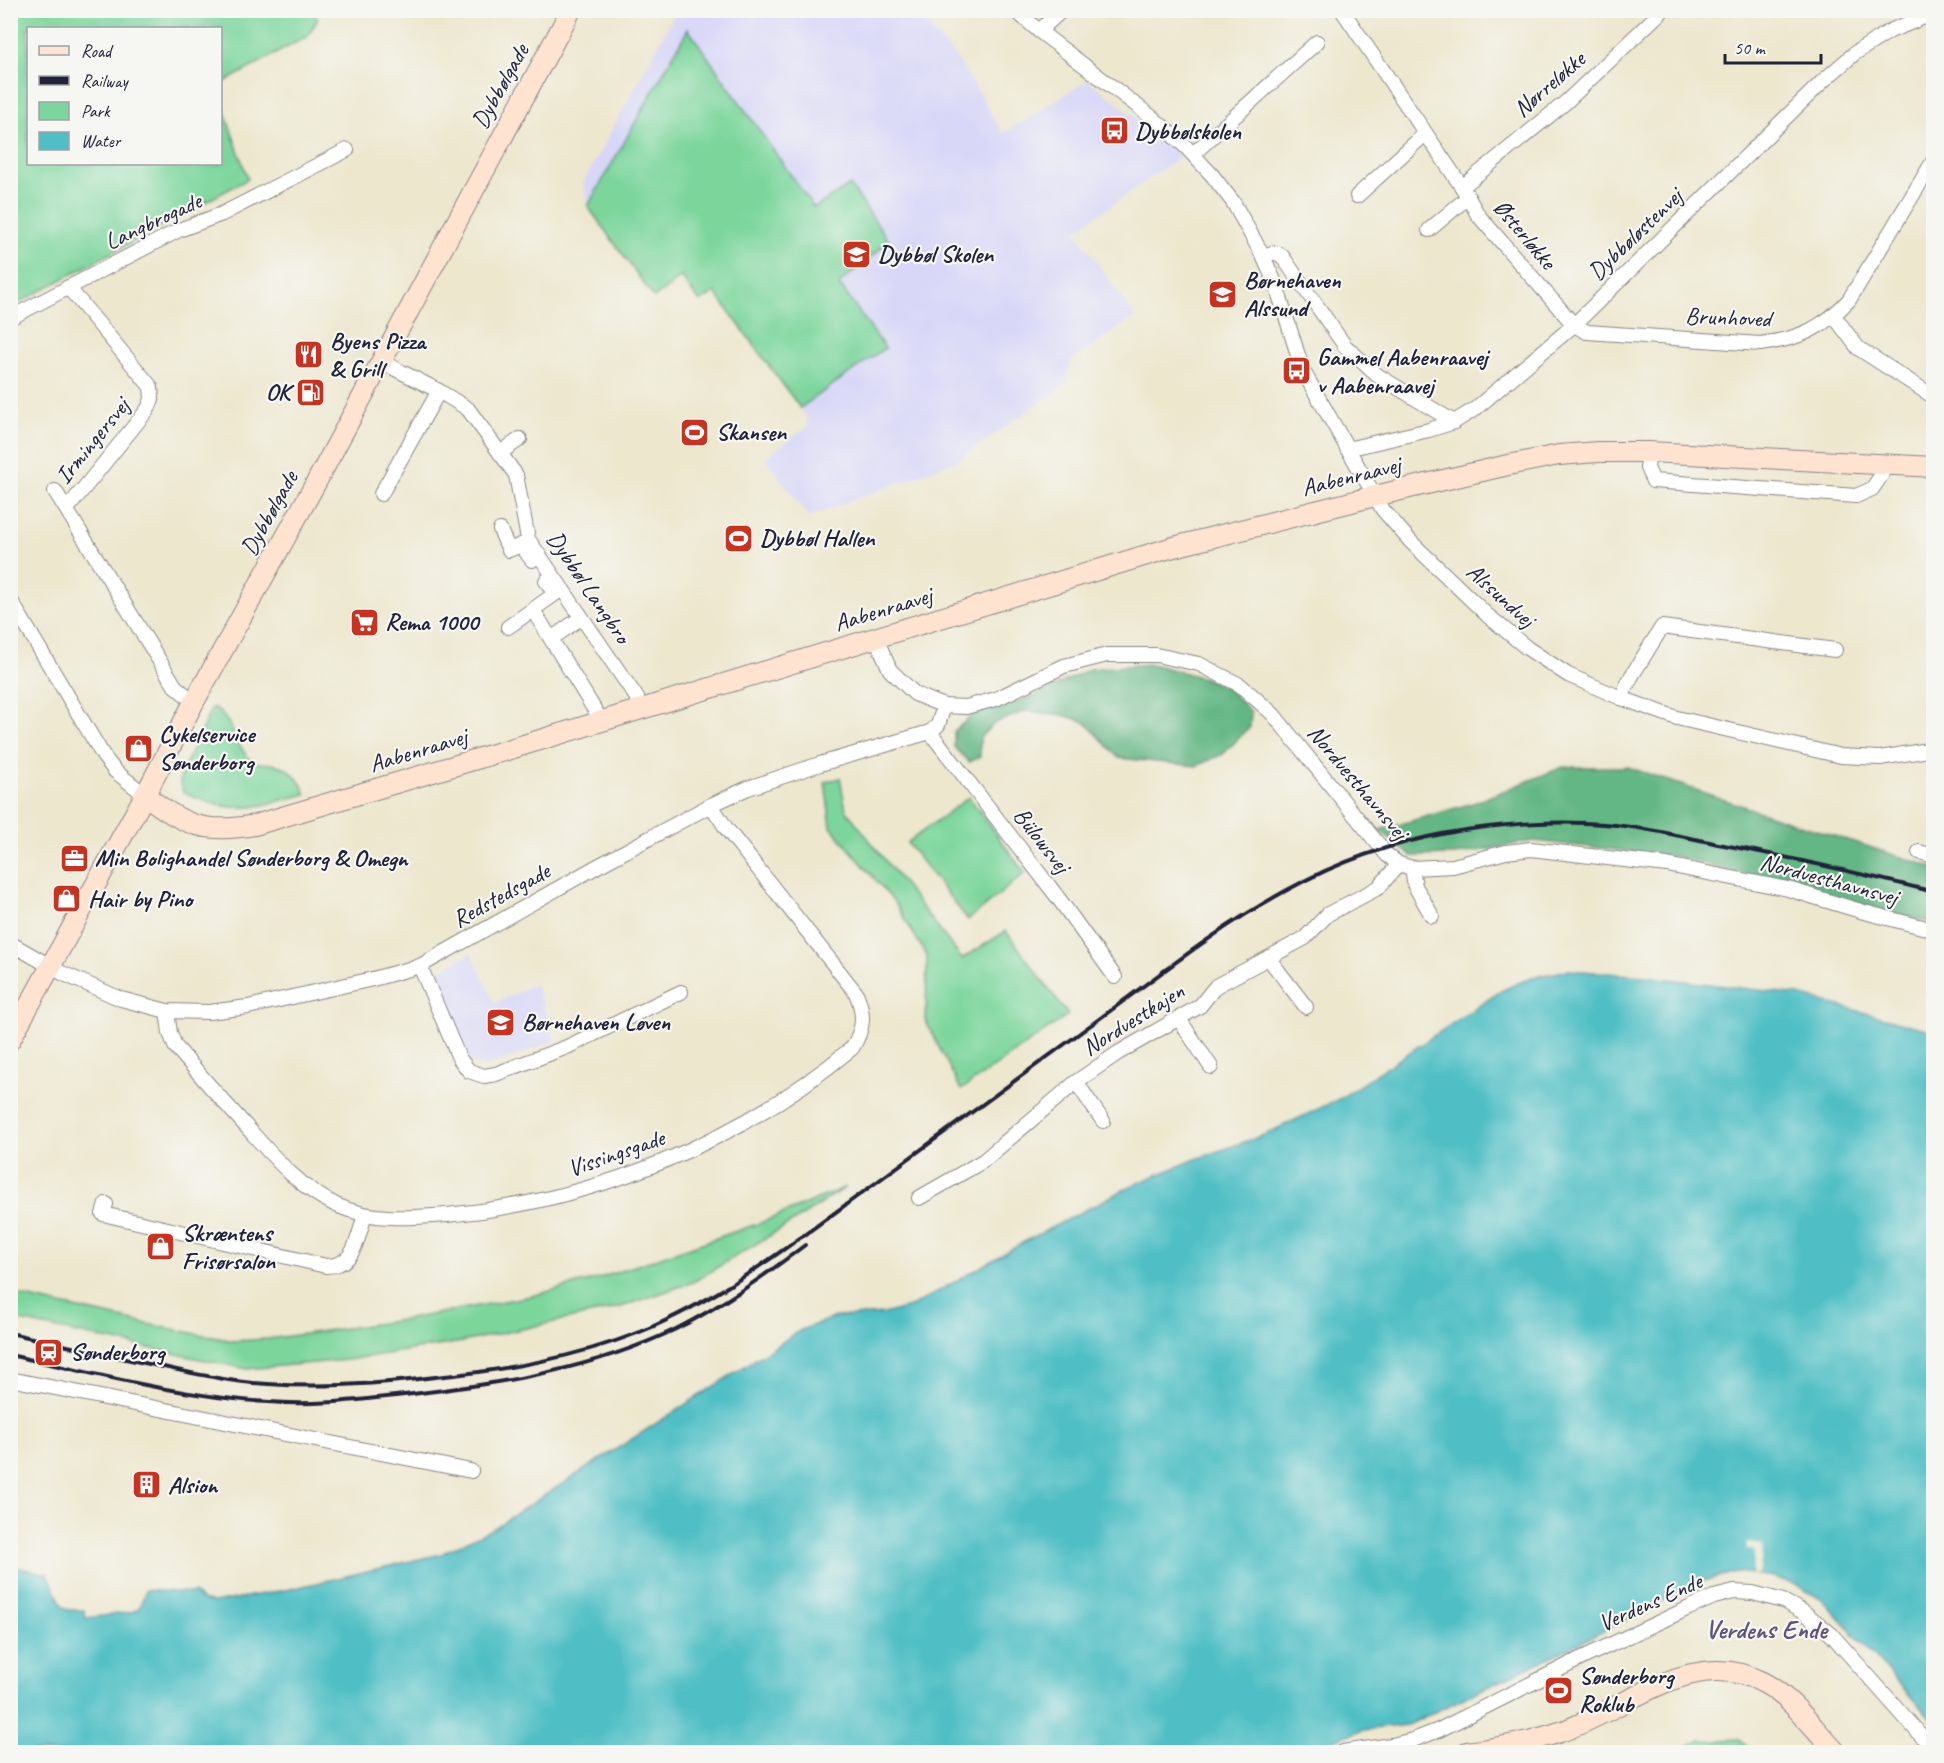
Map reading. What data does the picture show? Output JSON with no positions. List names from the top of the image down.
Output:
{
  "streets": {
    "street": [
      "Nørreløkke",
      "Dybbølgade",
      "Langbrogade",
      "Østerløkke",
      "Dybbøløstenvej",
      "Brunhoved",
      "Irmingersvej",
      "Aabenraavej",
      "Dybbøl Langbro",
      "Alssundvej",
      "Nordvesthavnsvej",
      "Bülowsvej",
      "Redstedsgade",
      "Nordvestkajen",
      "Vissingsgade",
      "Verdens Ende"
    ]
  },
  "crossings": [
    ["Nørreløkke", "Østerløkke"],
    ["Dybbølgade", "Irmingersvej"],
    ["Dybbølgade", "Aabenraavej"],
    ["Dybbølgade", "Dybbøl Langbro"],
    ["Dybbølgade", "Redstedsgade"],
    ["Langbrogade", "Irmingersvej"],
    ["Østerløkke", "Dybbøløstenvej"],
    ["Østerløkke", "Brunhoved"],
    ["Dybbøløstenvej", "Brunhoved"],
    ["Dybbøløstenvej", "Alssundvej"],
    ["Aabenraavej", "Dybbøl Langbro"],
    ["Aabenraavej", "Alssundvej"],
    ["Aabenraavej", "Nordvesthavnsvej"],
    ["Nordvesthavnsvej", "Nordvestkajen"],
    ["Bülowsvej", "Redstedsgade"],
    ["Redstedsgade", "Vissingsgade"]
  ],
  "districts": ["Verdens Ende"],
  "places": {
    "bus stop": ["Dybbølskolen", "Gammel Aabenraavej v Aabenraavej"],
    "school or university": ["Dybbøl Skolen", "Børnehaven Alssund", "Børnehaven Løven"],
    "restaurant": ["Byens Pizza & Grill"],
    "fuel station": ["OK"],
    "sports": ["Skansen", "Dybbøl Hallen", "Sønderborg Roklub"],
    "supermarket": ["Rema 1000"],
    "shop": ["Cykelservice Sønderborg", "Hair by Pino", "Skræntens Frisørsalon"],
    "office": ["Min Bolighandel Sønderborg & Omegn"],
    "station": ["Sønderborg"],
    "building": ["Alsion"]
  },
  "legend": [
    "Road",
    "Railway",
    "Park",
    "Water"
  ],
  "scale_bar": "50 m"
}
